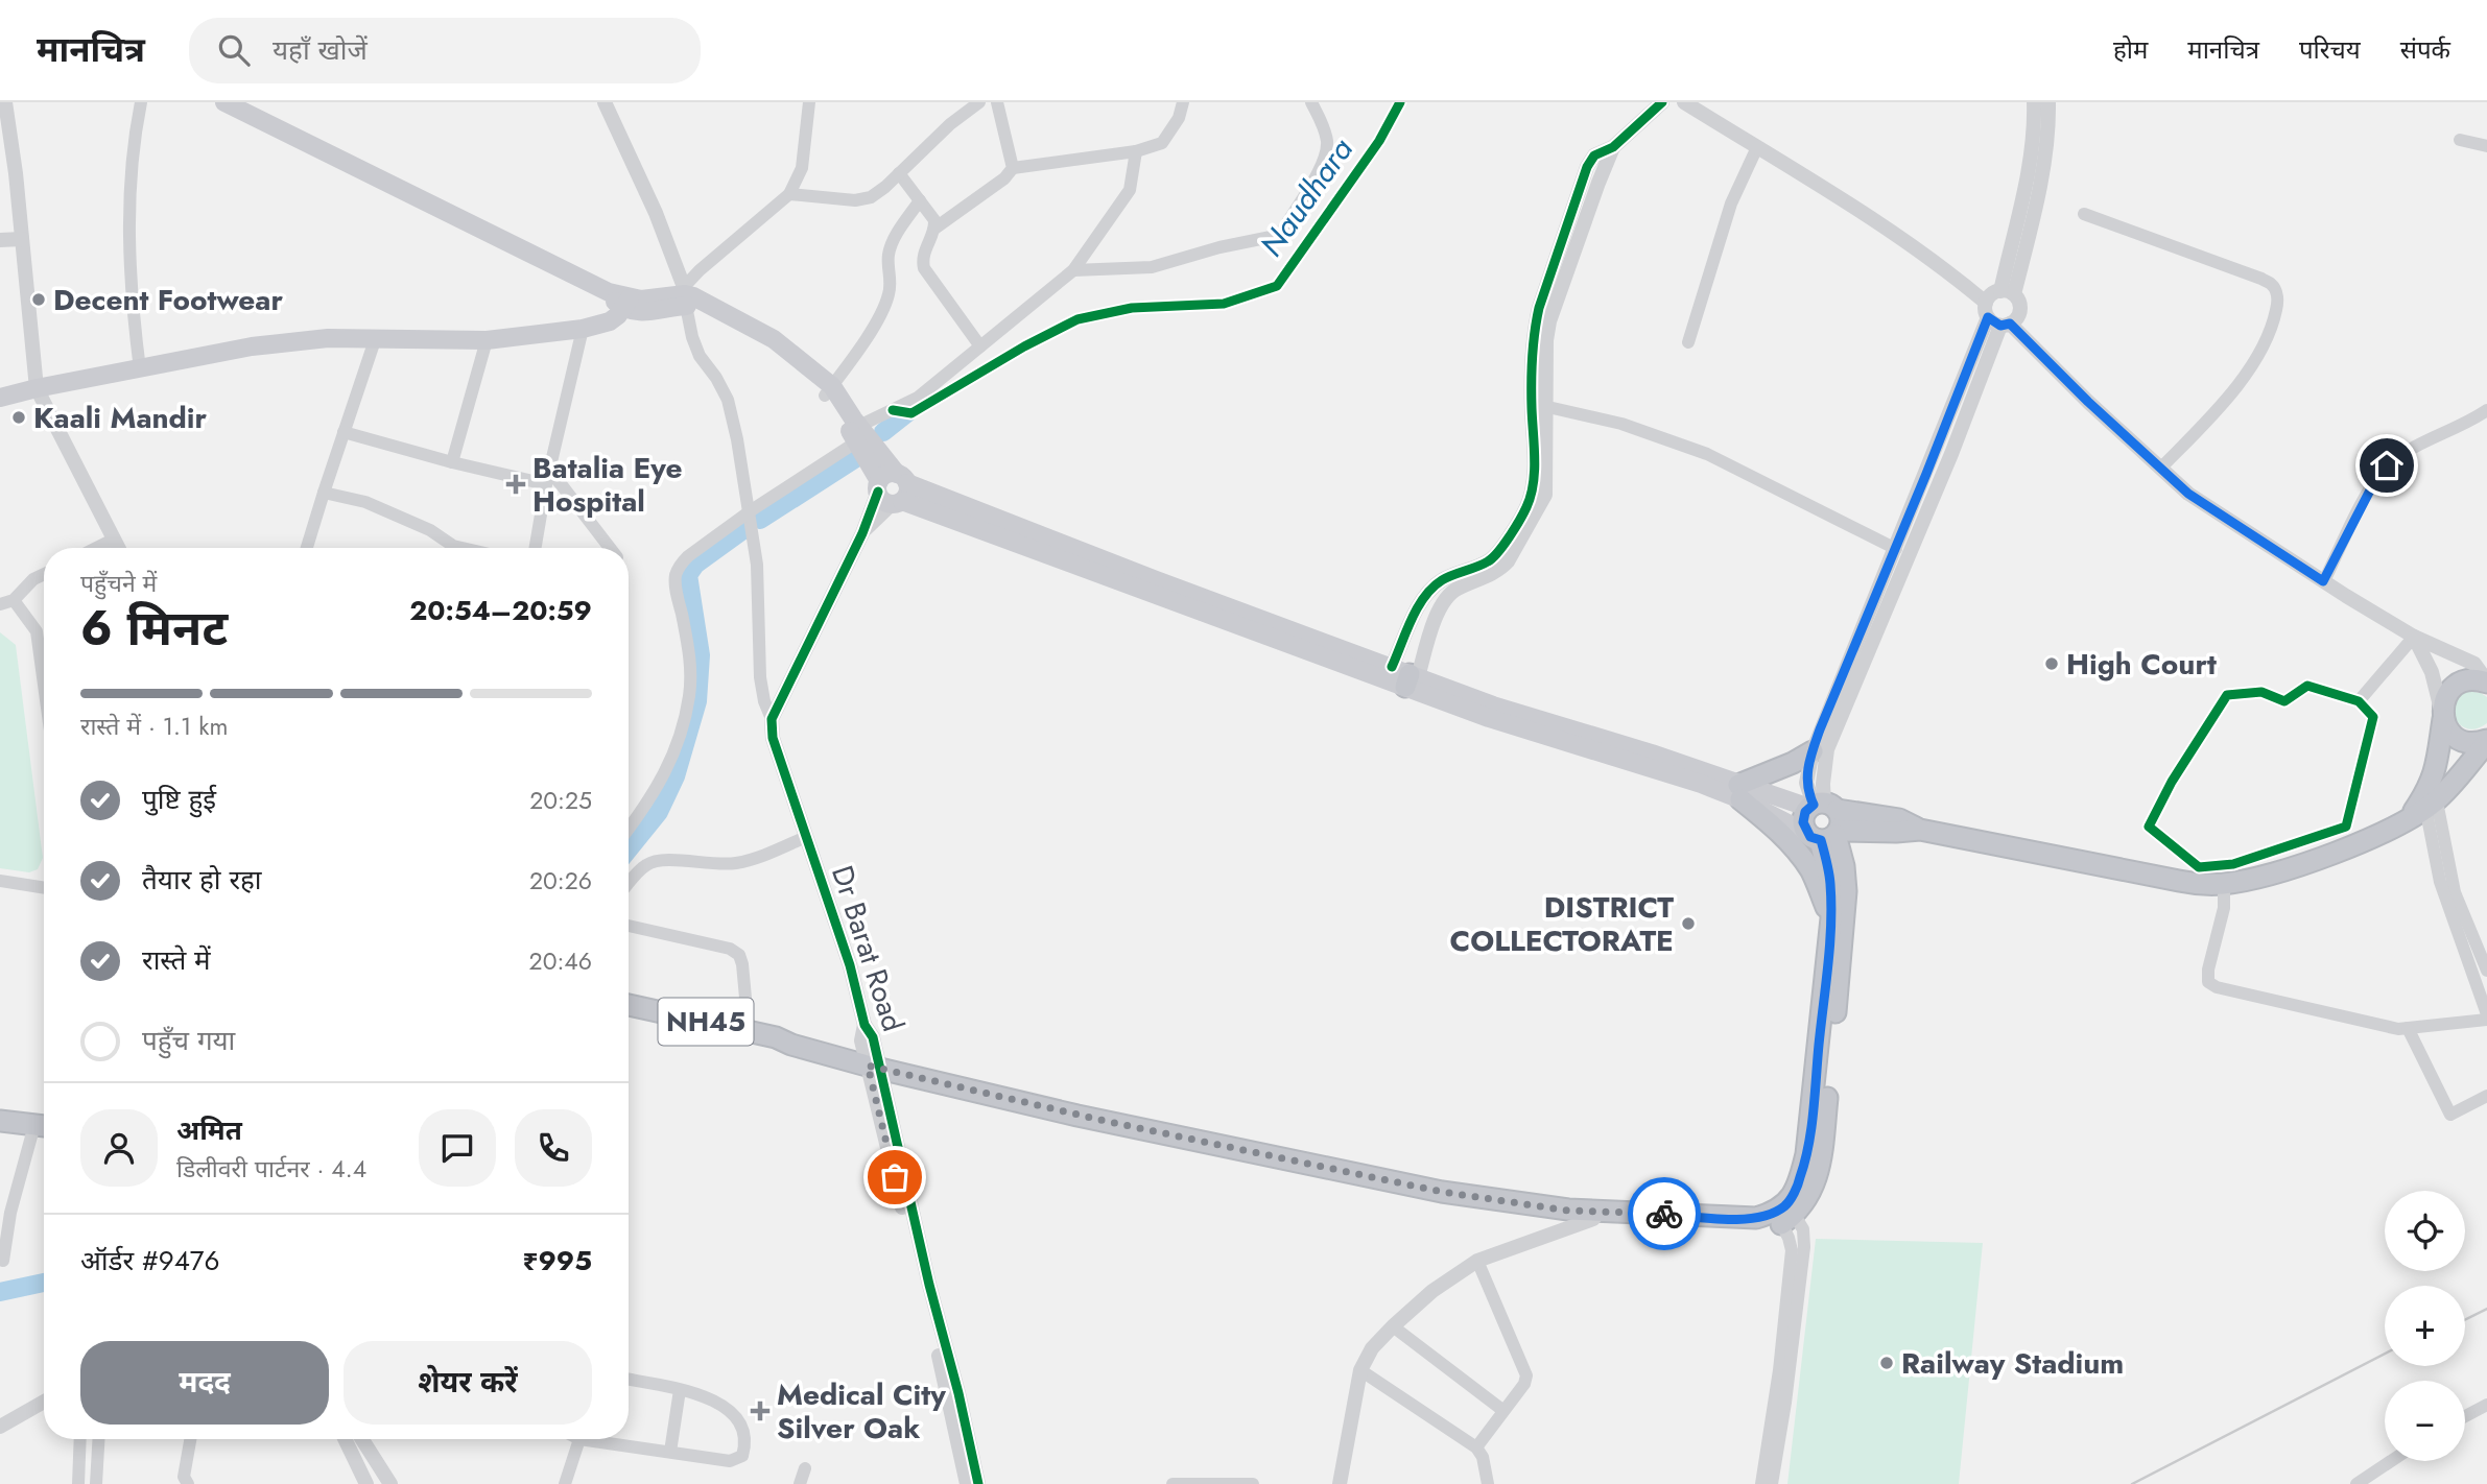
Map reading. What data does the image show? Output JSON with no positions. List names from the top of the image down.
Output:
{
  "streets": {
    "highway": ["NH45"],
    "street": ["Dr Barat Road"]
  },
  "crossings": [
    ["Dr Barat Road", "NH45"]
  ],
  "water": ["Naudhara"],
  "places": {
    "other": [
      "Decent Footwear",
      "Kaali Mandir",
      "High Court",
      "DISTRICT COLLECTORATE",
      "Railway Stadium"
    ],
    "health": ["Batalia Eye Hospital", "Medical City Silver Oak"]
  },
  "page": {
    "header": "मानचित्र",
    "search": "यहाँ खोजें",
    "nav": [
      "होम",
      "मानचित्र",
      "परिचय",
      "संपर्क"
    ],
    "heading": ["6 मिनट", "पहुँचने में", "20:54–20:59"],
    "panel": [
      "अमित",
      "डिलीवरी पार्टनर · 4.4",
      "ऑर्डर #9476",
      "₹995"
    ],
    "bar": "रास्ते में · 1.1 km",
    "list": [
      ["पुष्टि हुई", "20:25"],
      ["तैयार हो रहा", "20:26"],
      ["रास्ते में", "20:46"],
      "पहुँच गया"
    ],
    "map_buttons": ["+", "−"],
    "buttons": ["मदद", "शेयर करें"]
  }
}
